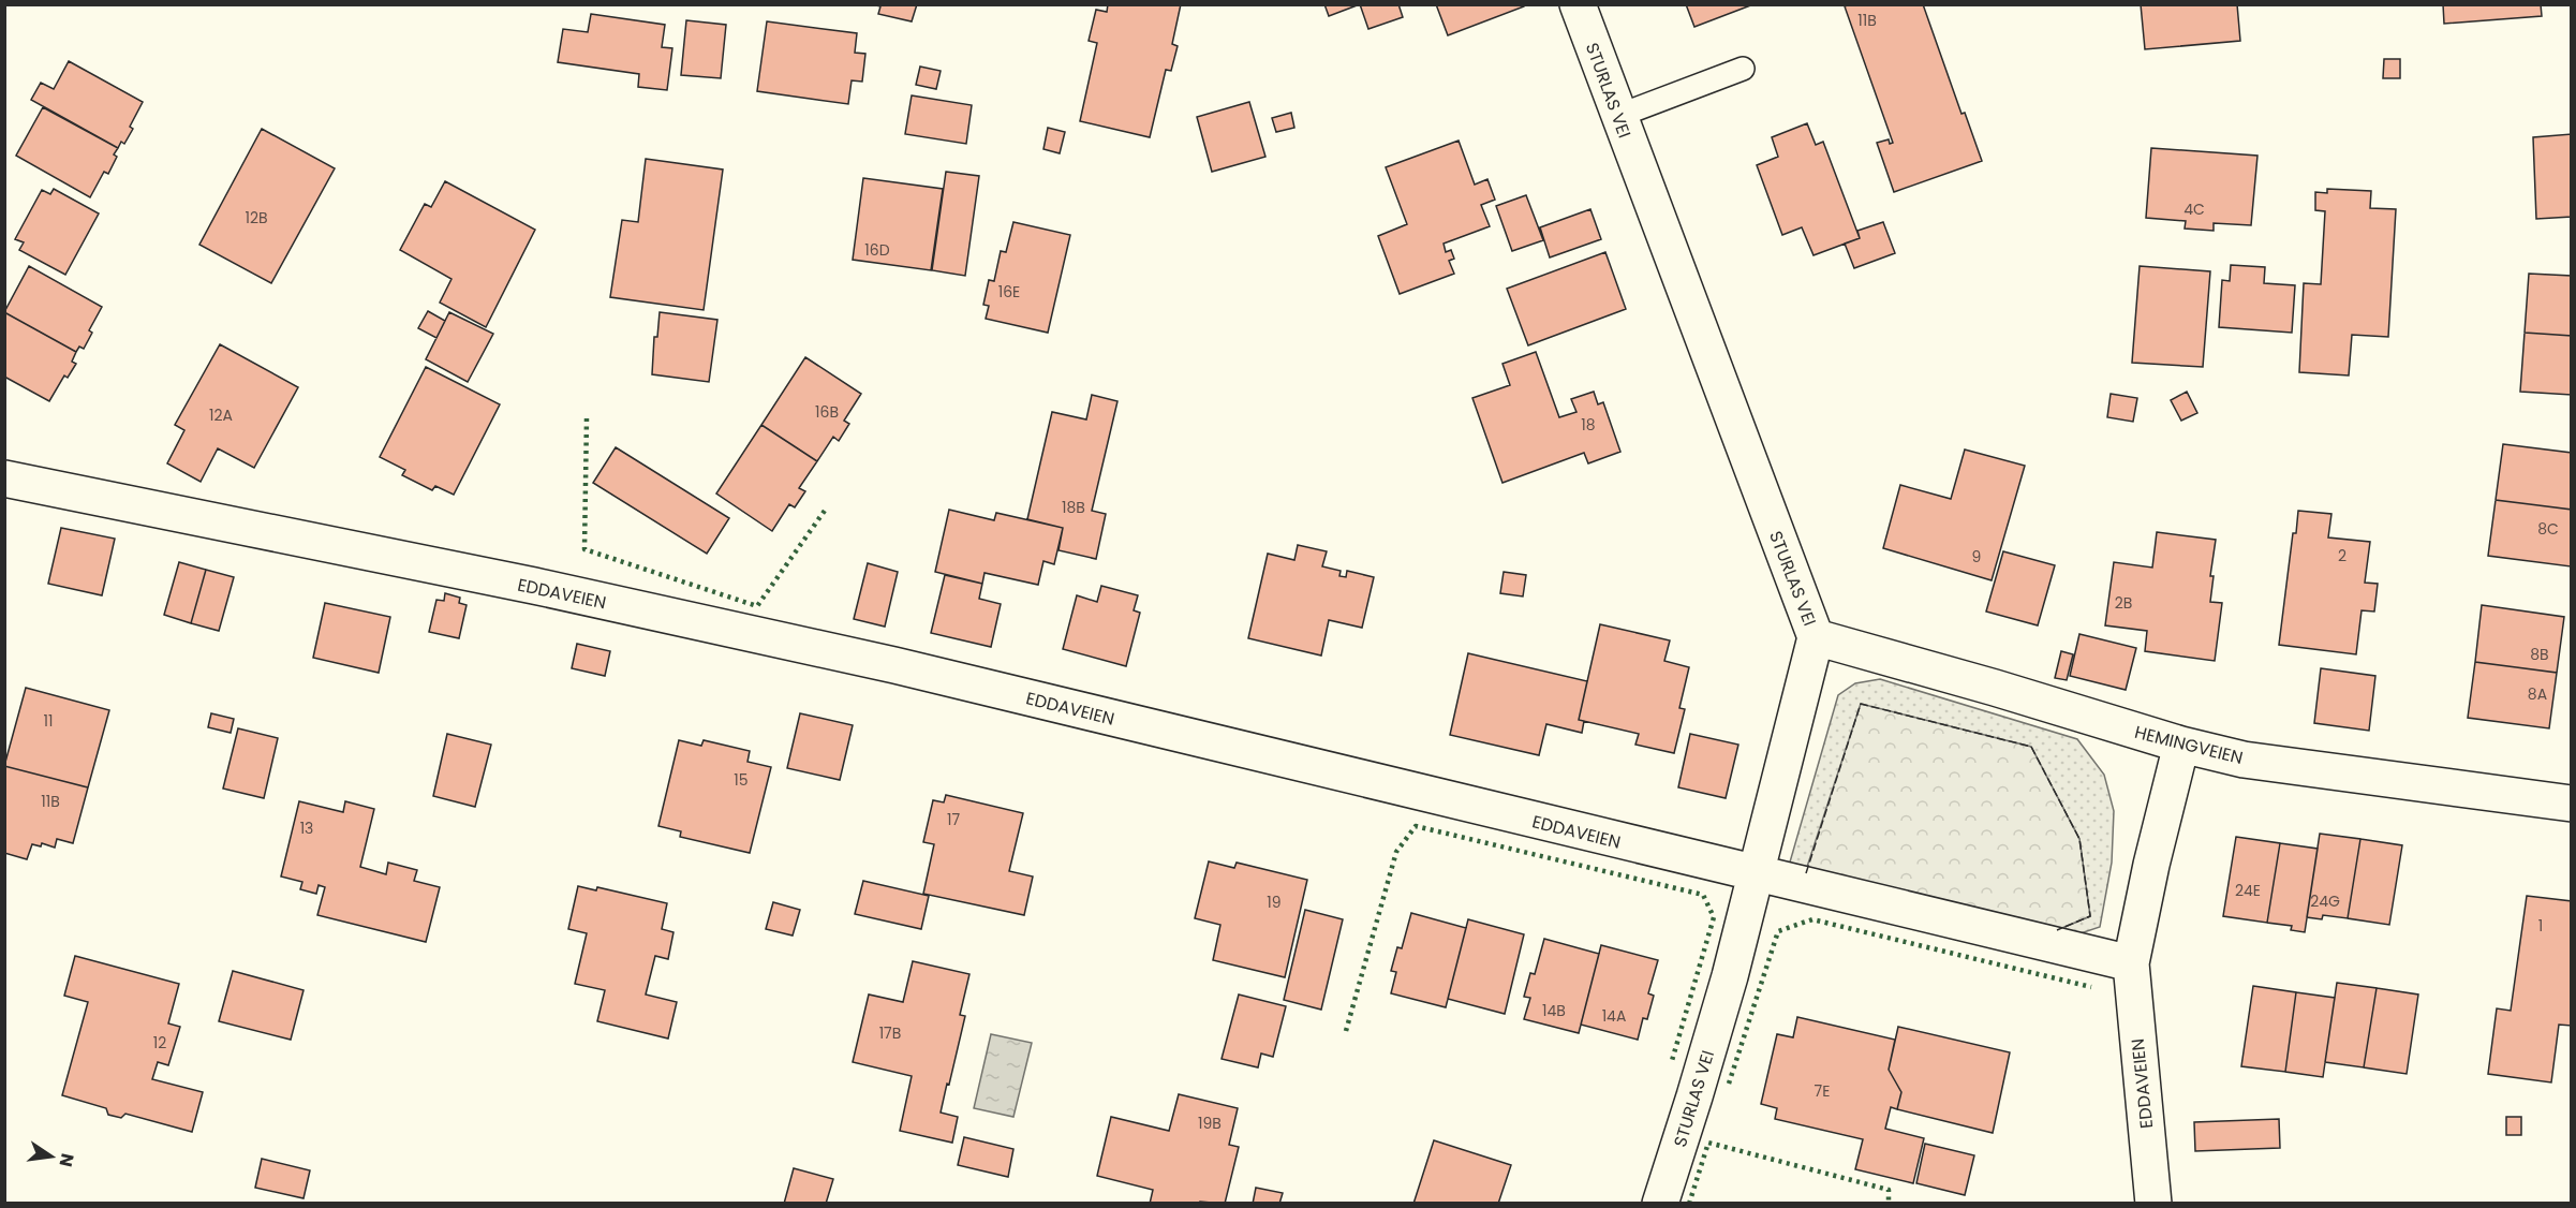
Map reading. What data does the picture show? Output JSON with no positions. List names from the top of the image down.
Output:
{
  "streets": {
    "street": ["STURLAS VEI", "EDDAVEIEN", "HEMINGVEIEN"]
  },
  "crossings": [
    ["STURLAS VEI", "EDDAVEIEN"],
    ["STURLAS VEI", "HEMINGVEIEN"],
    ["EDDAVEIEN", "HEMINGVEIEN"]
  ],
  "house_numbers": [
    "11B",
    "4C",
    "12B",
    "16D",
    "16E",
    "16B",
    "12A",
    "18",
    "18B",
    "8C",
    "2",
    "9",
    "2B",
    "8B",
    "8A",
    "11",
    "15",
    "11B",
    "17",
    "13",
    "24E",
    "24G",
    "19",
    "1",
    "14B",
    "14A",
    "17B",
    "12",
    "7E",
    "19B"
  ],
  "north": "right"
}
